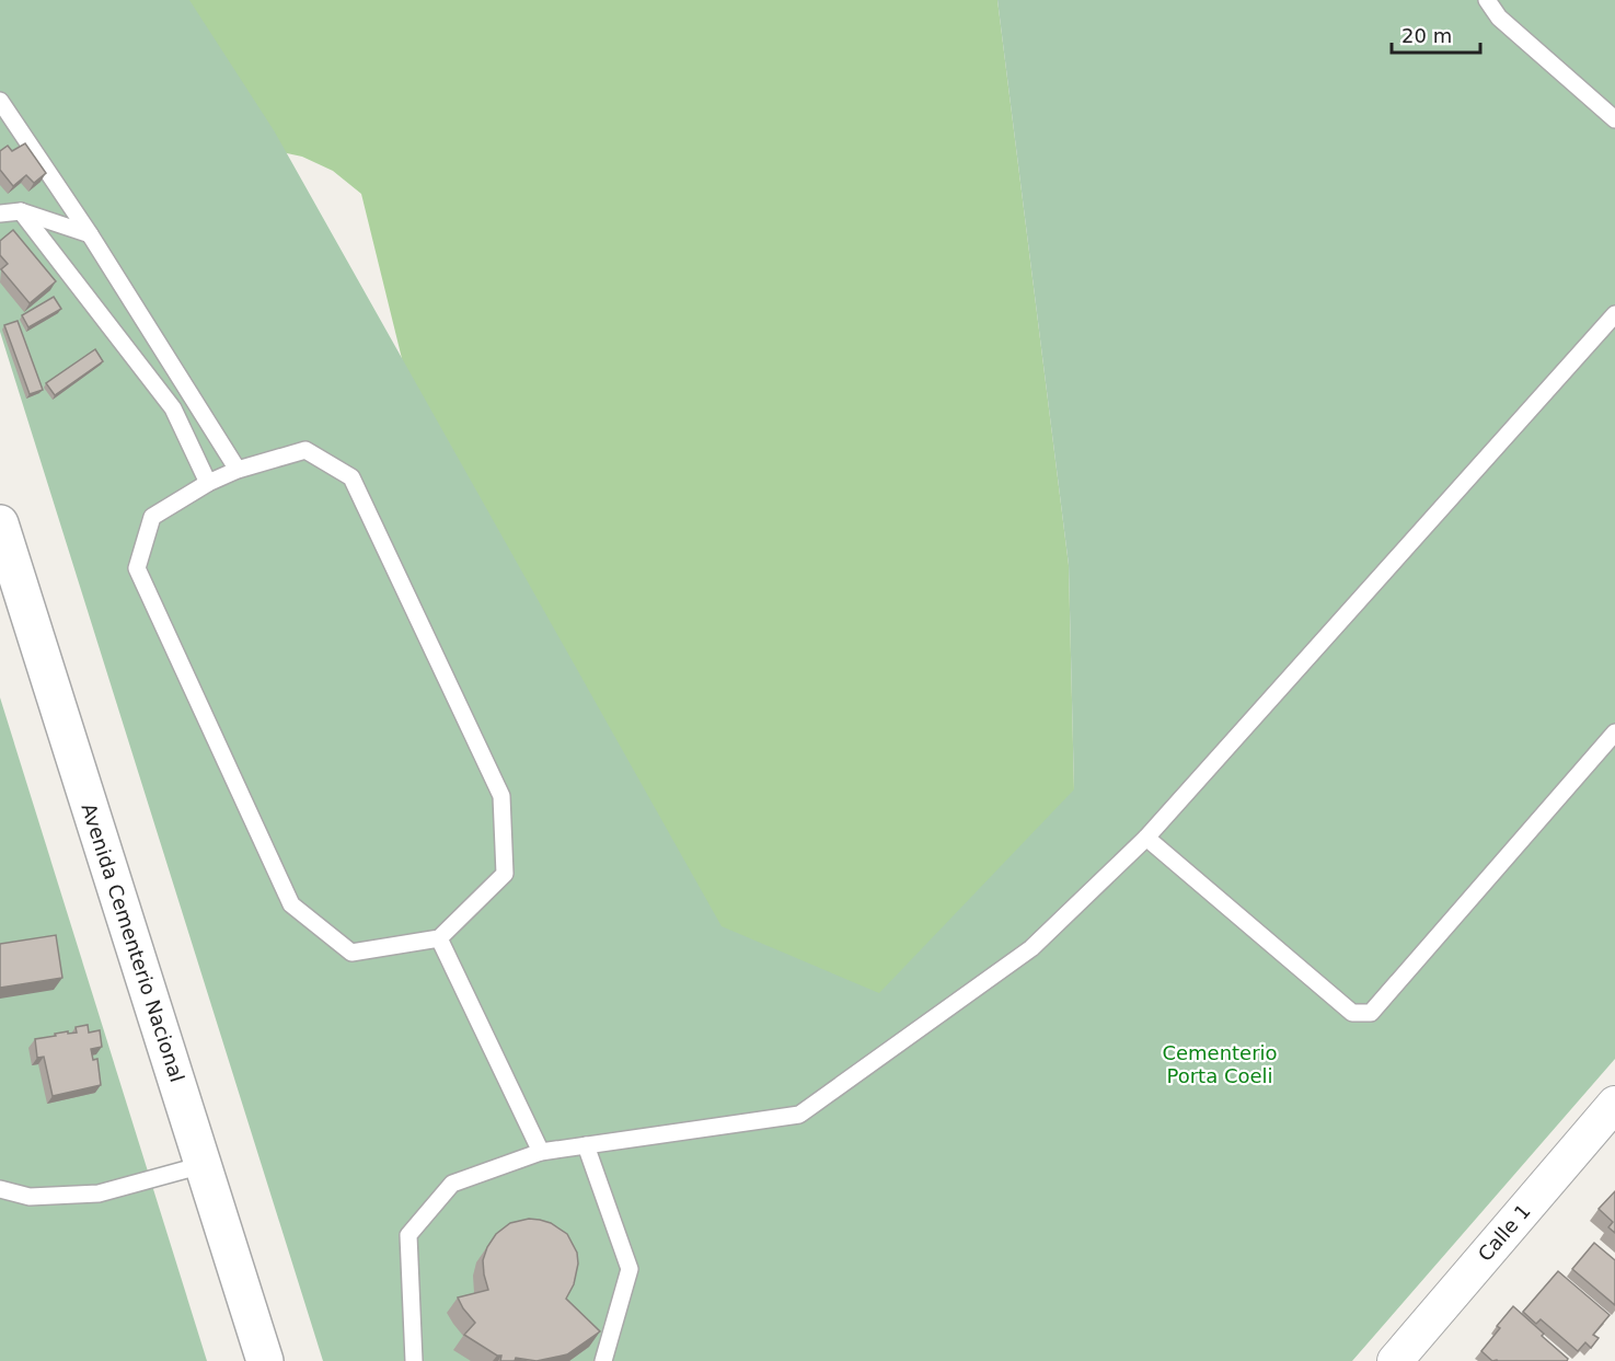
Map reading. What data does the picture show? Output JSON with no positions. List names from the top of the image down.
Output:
{
  "streets": {
    "street": ["Avenida Cementerio Nacional", "Calle 1"]
  },
  "parks": ["Cementerio Porta Coeli"],
  "scale_bar": "20 m"
}
